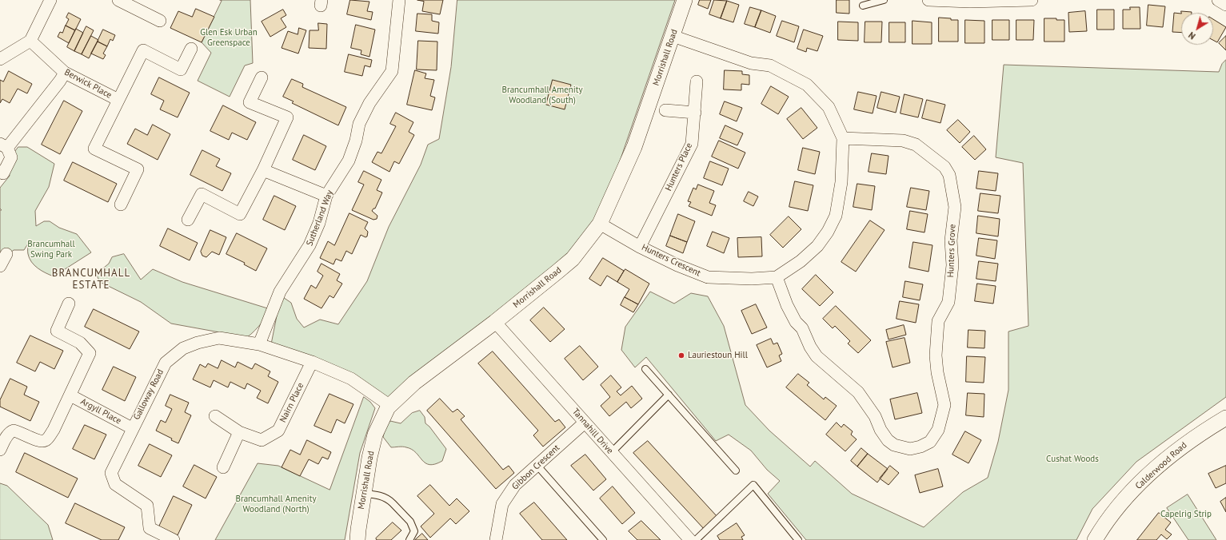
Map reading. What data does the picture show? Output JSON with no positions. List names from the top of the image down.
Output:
{
  "streets": {
    "street": [
      "Morrishall Road",
      "Berwick Place",
      "Hunters Place",
      "Sutherland Way",
      "Hunters Grove",
      "Hunters Crescent",
      "Galloway Road",
      "Nairn Place",
      "Argyll Place",
      "Tannahill Drive",
      "Calderwood Road",
      "Gibbon Crescent"
    ]
  },
  "crossings": [
    ["Morrishall Road", "Hunters Crescent"],
    ["Morrishall Road", "Galloway Road"],
    ["Morrishall Road", "Tannahill Drive"],
    ["Hunters Place", "Hunters Crescent"],
    ["Sutherland Way", "Galloway Road"],
    ["Hunters Grove", "Hunters Crescent"],
    ["Galloway Road", "Nairn Place"],
    ["Galloway Road", "Argyll Place"],
    ["Tannahill Drive", "Gibbon Crescent"]
  ],
  "districts": ["BRANCUMHALL ESTATE"],
  "parks": [
    "Glen Esk Urban Greenspace",
    "Brancumhall Amenity Woodland (South)",
    "Brancumhall Swing Park",
    "Cushat Woods",
    "Brancumhall Amenity Woodland (North)",
    "Capelrig Strip"
  ],
  "places": ["Lauriestoun Hill"],
  "north": "bottom left"
}
